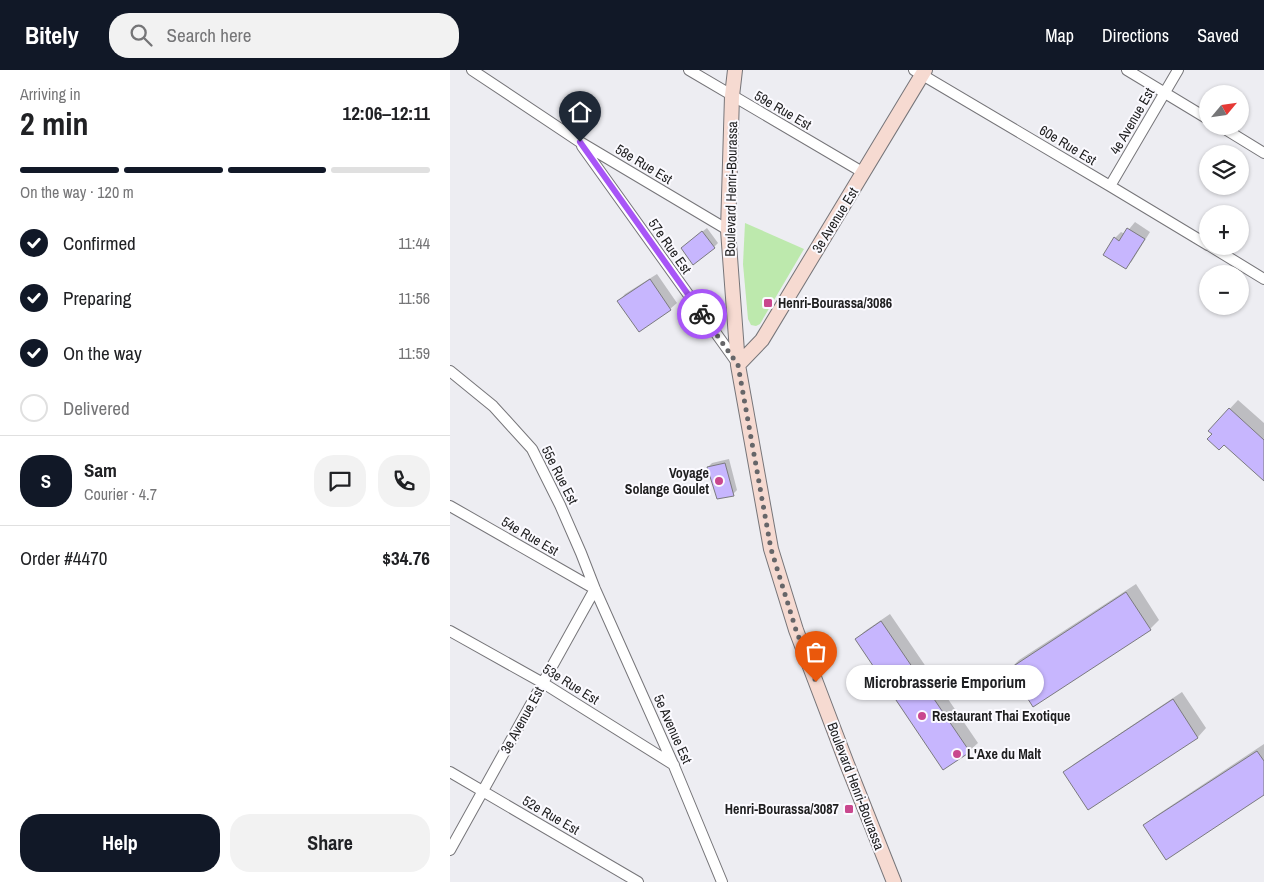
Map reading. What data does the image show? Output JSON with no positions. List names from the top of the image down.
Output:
{
  "streets": {
    "main road": ["Boulevard Henri-Bourassa", "3e Avenue Est"],
    "street": [
      "59e Rue Est",
      "4e Avenue Est",
      "60e Rue Est",
      "58e Rue Est",
      "57e Rue Est",
      "55e Rue Est",
      "54e Rue Est",
      "53e Rue Est",
      "5e Avenue Est",
      "52e Rue Est"
    ]
  },
  "crossings": [
    ["59e Rue Est", "Boulevard Henri-Bourassa"],
    ["59e Rue Est", "3e Avenue Est"],
    ["4e Avenue Est", "60e Rue Est"],
    ["60e Rue Est", "3e Avenue Est"],
    ["58e Rue Est", "Boulevard Henri-Bourassa"],
    ["58e Rue Est", "57e Rue Est"],
    ["Boulevard Henri-Bourassa", "3e Avenue Est"],
    ["Boulevard Henri-Bourassa", "57e Rue Est"],
    ["3e Avenue Est", "57e Rue Est"],
    ["3e Avenue Est", "55e Rue Est"],
    ["3e Avenue Est", "54e Rue Est"],
    ["3e Avenue Est", "53e Rue Est"],
    ["3e Avenue Est", "5e Avenue Est"],
    ["3e Avenue Est", "52e Rue Est"],
    ["55e Rue Est", "54e Rue Est"],
    ["55e Rue Est", "5e Avenue Est"],
    ["54e Rue Est", "5e Avenue Est"],
    ["53e Rue Est", "5e Avenue Est"]
  ],
  "places": {
    "transit": ["Henri-Bourassa/3086", "Henri-Bourassa/3087"],
    "other": [
      "Voyage Solange Goulet",
      "Microbrasserie Emporium",
      "Restaurant Thai Exotique",
      "L'Axe du Malt"
    ]
  },
  "north": "top right",
  "page": {
    "header": "Bitely",
    "search": "Search here",
    "nav": ["Map", "Directions", "Saved"],
    "heading": ["2 min", "Arriving in", "12:06–12:11"],
    "panel": [
      "Sam",
      "Courier · 4.7",
      "Order #4470",
      "$34.76"
    ],
    "map_buttons": ["+", "−"],
    "bar": "On the way · 120 m",
    "list": [
      ["Confirmed", "11:44"],
      ["Preparing", "11:56"],
      ["On the way", "11:59"],
      "Delivered"
    ],
    "round": "S",
    "bubble": "Microbrasserie Emporium",
    "buttons": ["Help", "Share"]
  }
}
